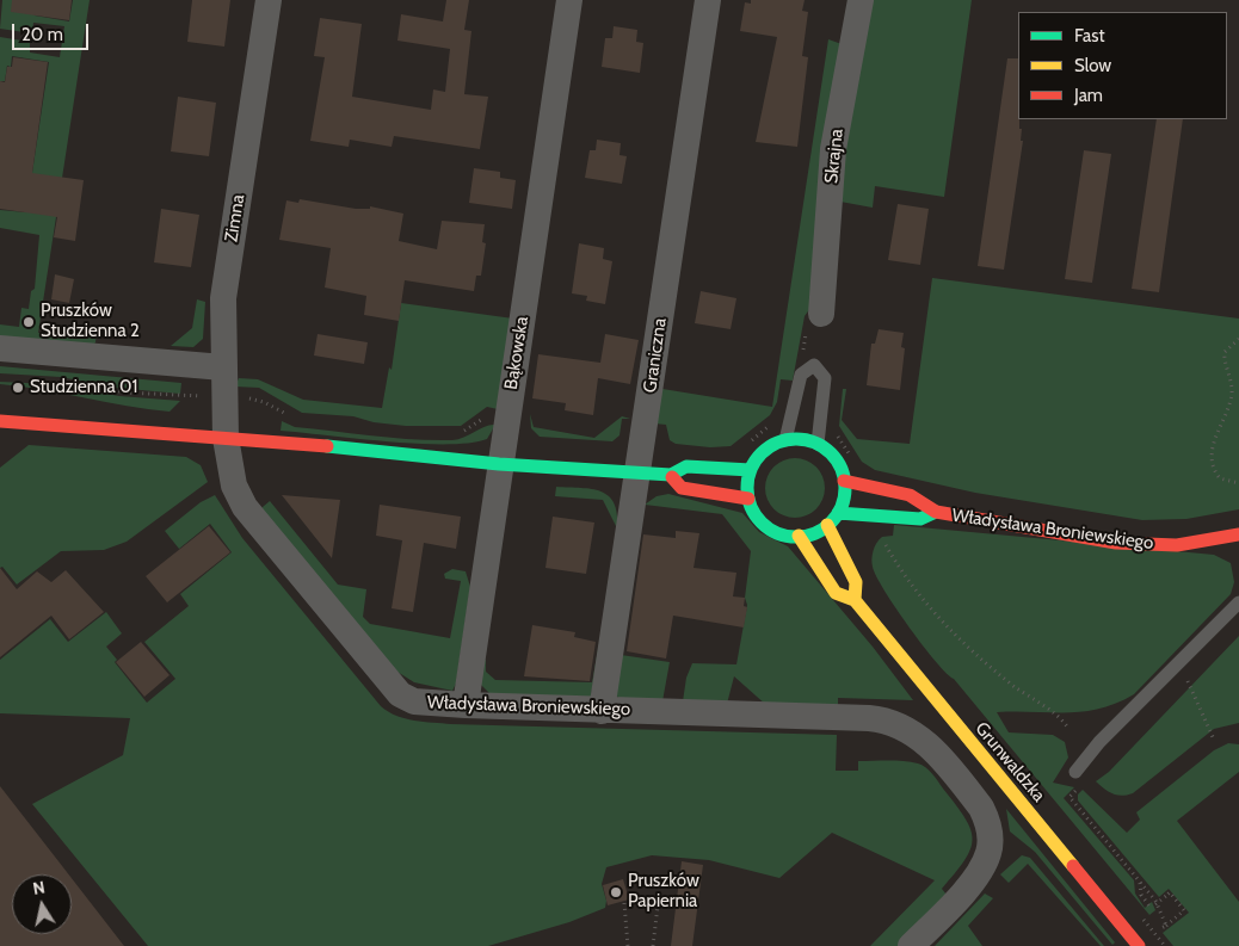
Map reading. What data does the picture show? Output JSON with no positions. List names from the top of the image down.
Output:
{
  "streets": {
    "street": [
      "Skrajna",
      "Zimna",
      "Bąkowska",
      "Graniczna",
      "Władysława Broniewskiego",
      "Grunwaldzka"
    ]
  },
  "crossings": [
    ["Zimna", "Władysława Broniewskiego"],
    ["Bąkowska", "Władysława Broniewskiego"],
    ["Graniczna", "Władysława Broniewskiego"],
    ["Władysława Broniewskiego", "Grunwaldzka"]
  ],
  "places": ["Pruszków Studzienna 2", "Studzienna 01", "Pruszków Papiernia"],
  "legend": ["Fast", "Slow", "Jam"],
  "scale_bar": "20 m",
  "north": "top"
}
